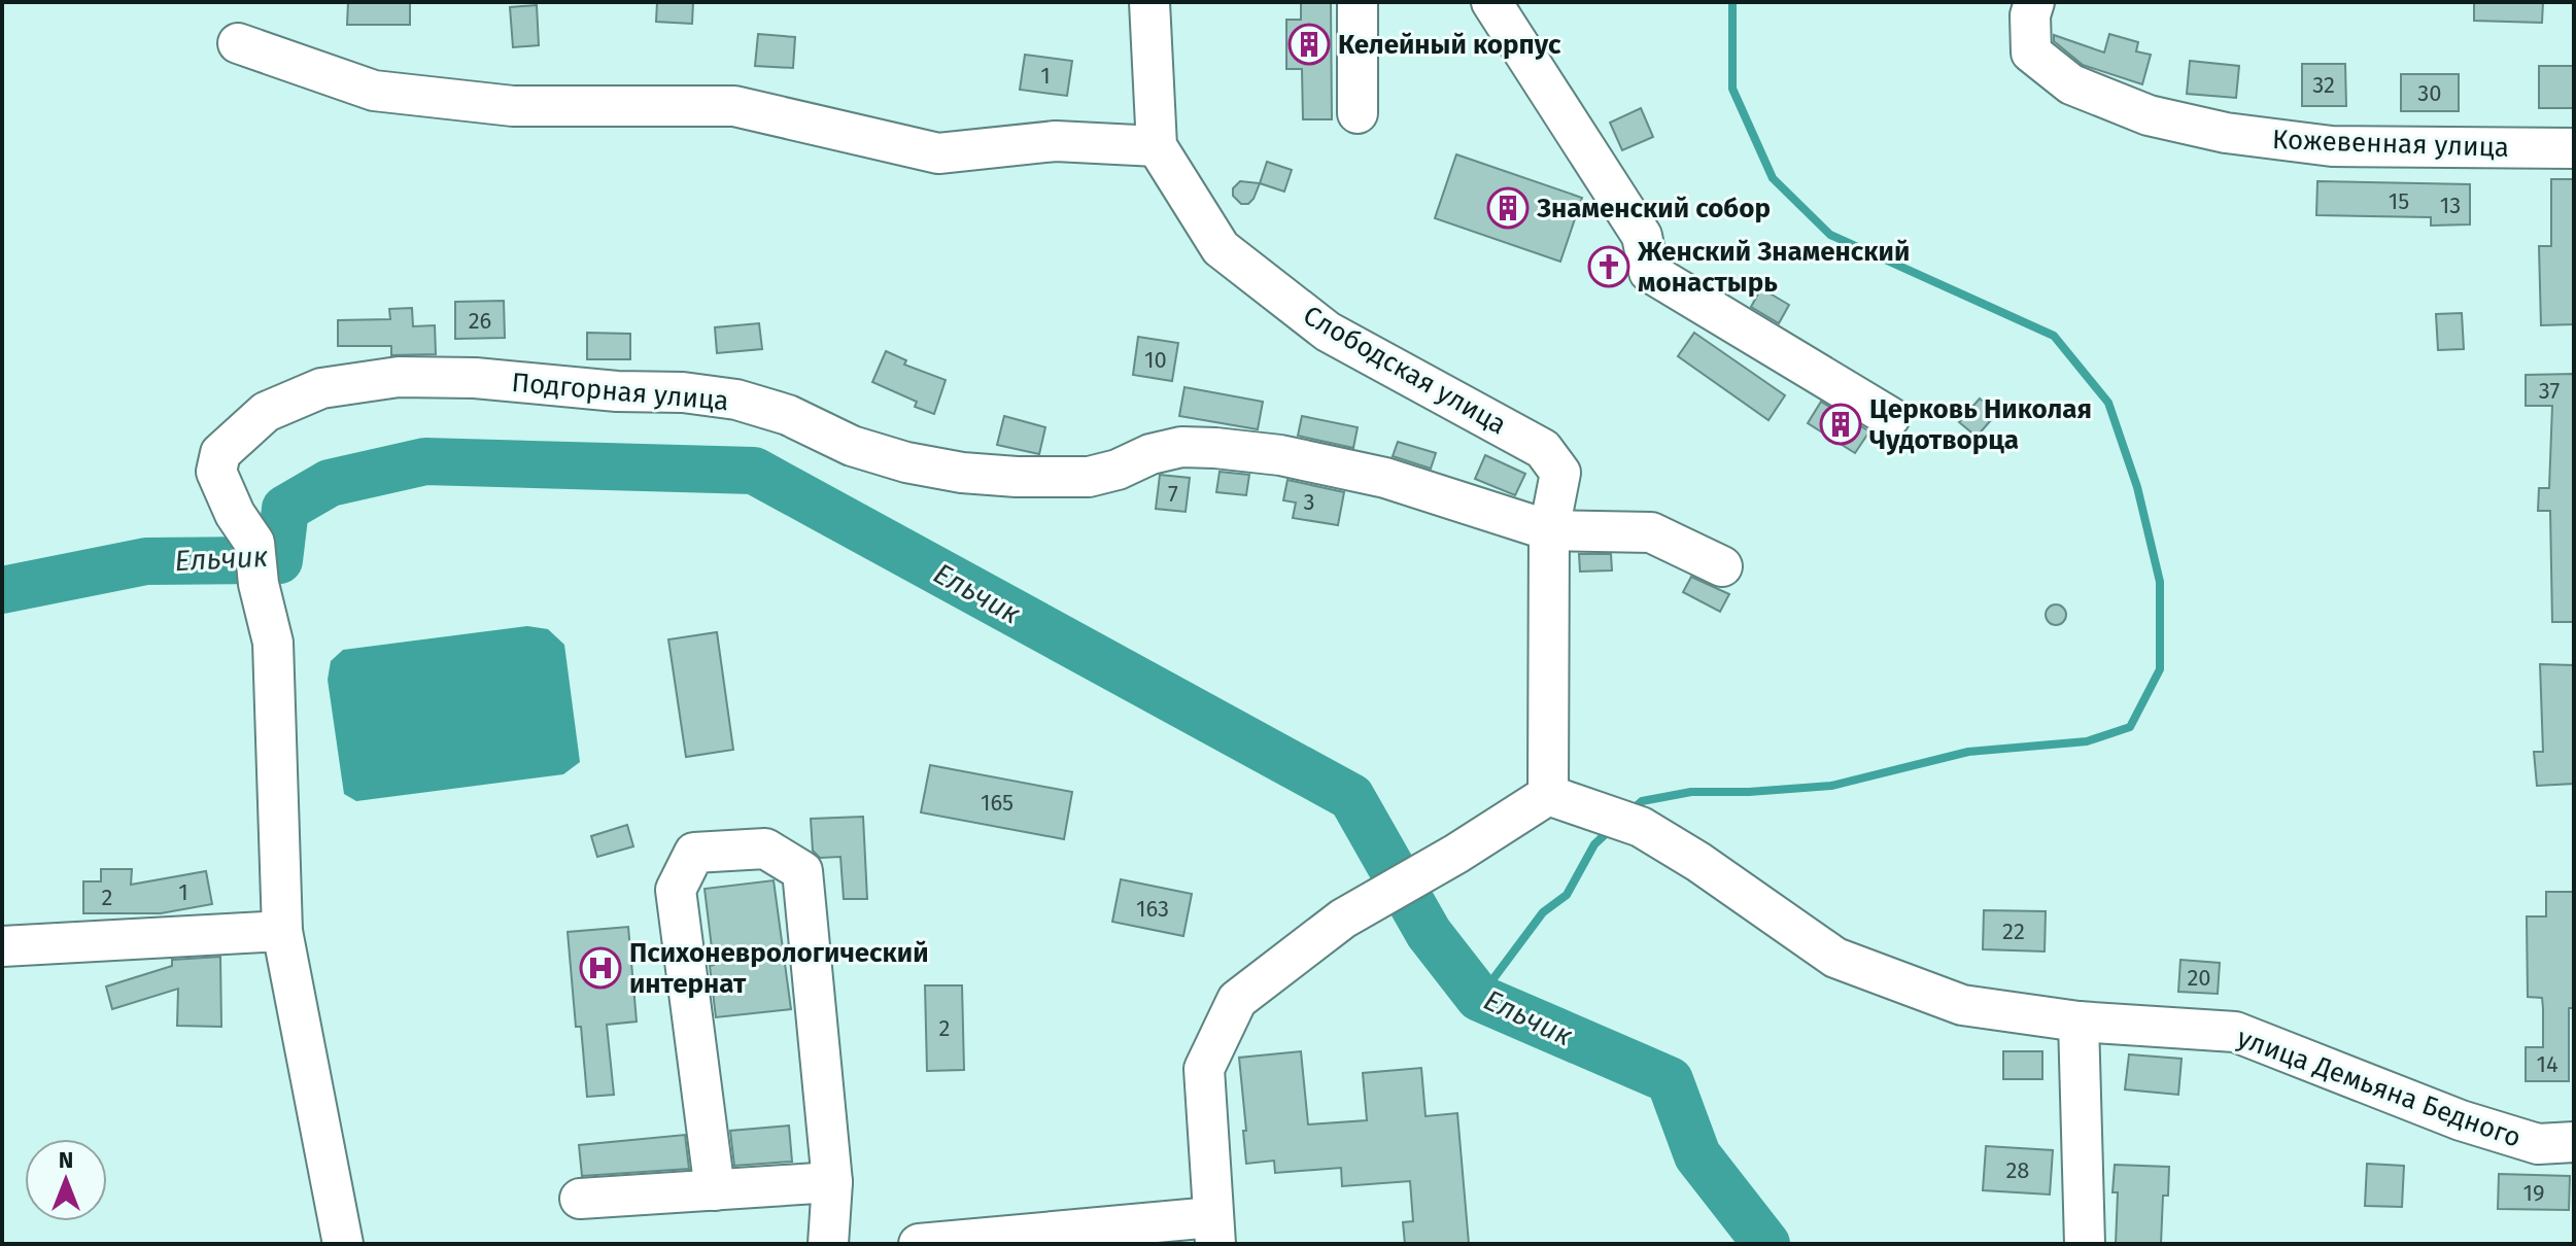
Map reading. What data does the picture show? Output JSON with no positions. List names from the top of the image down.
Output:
{
  "streets": {
    "street": [
      "Кожевенная улица",
      "Слободская улица",
      "Подгорная улица",
      "улица Демьяна Бедного"
    ]
  },
  "crossings": [
    ["Слободская улица", "Подгорная улица"]
  ],
  "water": ["Ельчик"],
  "places": {
    "building": ["Келейный корпус", "Знаменский собор", "Церковь Николая Чудотворца"],
    "church": ["Женский Знаменский монастырь"],
    "hospital": ["Психоневрологический интернат"]
  },
  "house_numbers": [
    "1",
    "32",
    "30",
    "15",
    "13",
    "26",
    "10",
    "37",
    "7",
    "3",
    "165",
    "1",
    "2",
    "163",
    "22",
    "20",
    "2",
    "14",
    "28",
    "19"
  ],
  "north": "top"
}
